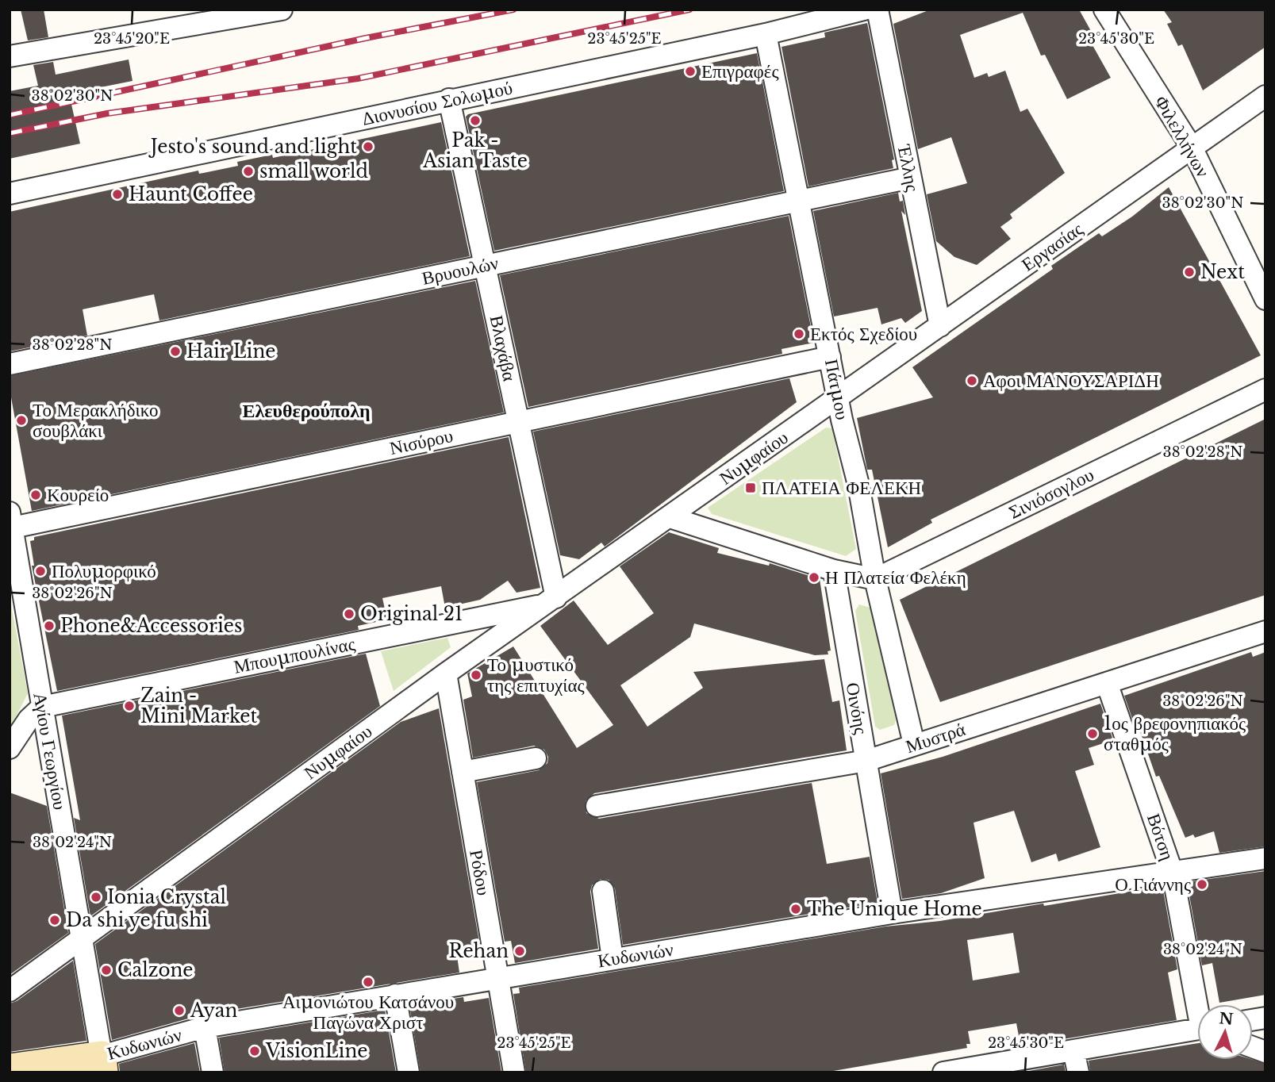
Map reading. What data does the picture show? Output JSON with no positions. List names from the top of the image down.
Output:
{
  "streets": {
    "street": [
      "Διονυσίου Σολωμού",
      "Φιλελλήνων",
      "Έλλης",
      "Εργασίας",
      "Βρυουλών",
      "Βλαχάβα",
      "Πάτμου",
      "Νισύρου",
      "Νυμφαίου",
      "Σινιόσογλου",
      "Μπουμπουλίνας",
      "Οινόης",
      "Μυστρά",
      "Αγίου Γεωργίου",
      "Βότση",
      "Ρόδου",
      "Κυδωνιών"
    ]
  },
  "crossings": [
    ["Διονυσίου Σολωμού", "Βλαχάβα"],
    ["Διονυσίου Σολωμού", "Πάτμου"],
    ["Φιλελλήνων", "Εργασίας"],
    ["Έλλης", "Εργασίας"],
    ["Έλλης", "Βρυουλών"],
    ["Εργασίας", "Πάτμου"],
    ["Εργασίας", "Νυμφαίου"],
    ["Βρυουλών", "Βλαχάβα"],
    ["Βρυουλών", "Πάτμου"],
    ["Βλαχάβα", "Νισύρου"],
    ["Βλαχάβα", "Νυμφαίου"],
    ["Βλαχάβα", "Μπουμπουλίνας"],
    ["Πάτμου", "Νισύρου"],
    ["Πάτμου", "Νυμφαίου"],
    ["Πάτμου", "Σινιόσογλου"],
    ["Πάτμου", "Μυστρά"],
    ["Νισύρου", "Αγίου Γεωργίου"],
    ["Νυμφαίου", "Μπουμπουλίνας"],
    ["Νυμφαίου", "Αγίου Γεωργίου"],
    ["Νυμφαίου", "Ρόδου"],
    ["Μπουμπουλίνας", "Αγίου Γεωργίου"],
    ["Οινόης", "Μυστρά"],
    ["Οινόης", "Κυδωνιών"],
    ["Μυστρά", "Βότση"],
    ["Αγίου Γεωργίου", "Κυδωνιών"],
    ["Βότση", "Κυδωνιών"],
    ["Ρόδου", "Κυδωνιών"]
  ],
  "districts": ["Ελευθερούπολη"],
  "places": {
    "other": [
      "Επιγραφές",
      "Pak - Asian Taste",
      "Jesto's sound and light",
      "small world",
      "Haunt Coffee",
      "Next",
      "Εκτός Σχεδίου",
      "Hair Line",
      "Αφοι ΜΑΝΟΥΣΑΡΙΔΗ",
      "Το Μερακλήδικο σουβλάκι",
      "Κουρείο",
      "Πολυμορφικό",
      "Η Πλατεία Φελέκη",
      "Original 21",
      "Phone&Accessories",
      "Το μυστικό της επιτυχίας",
      "Zain - Mini Market",
      "1ος βρεφονηπιακός σταθμός",
      "Ο Γιάννης",
      "Ionia Crystal",
      "The Unique Home",
      "Da shi ye fu shi",
      "Rehan",
      "Calzone",
      "Αιμονιώτου Κατσάνου Παγώνα Χριστ",
      "Ayan",
      "VisionLine"
    ],
    "transit": ["ΠΛΑΤΕΙΑ ΦΕΛΕΚΗ"]
  },
  "north": "top",
  "coordinates": [
    "23°45'20\"E",
    "23°45'25\"E",
    "23°45'30\"E",
    "38°02'30\"N",
    "38°02'28\"N",
    "38°02'26\"N",
    "38°02'24\"N"
  ]
}
